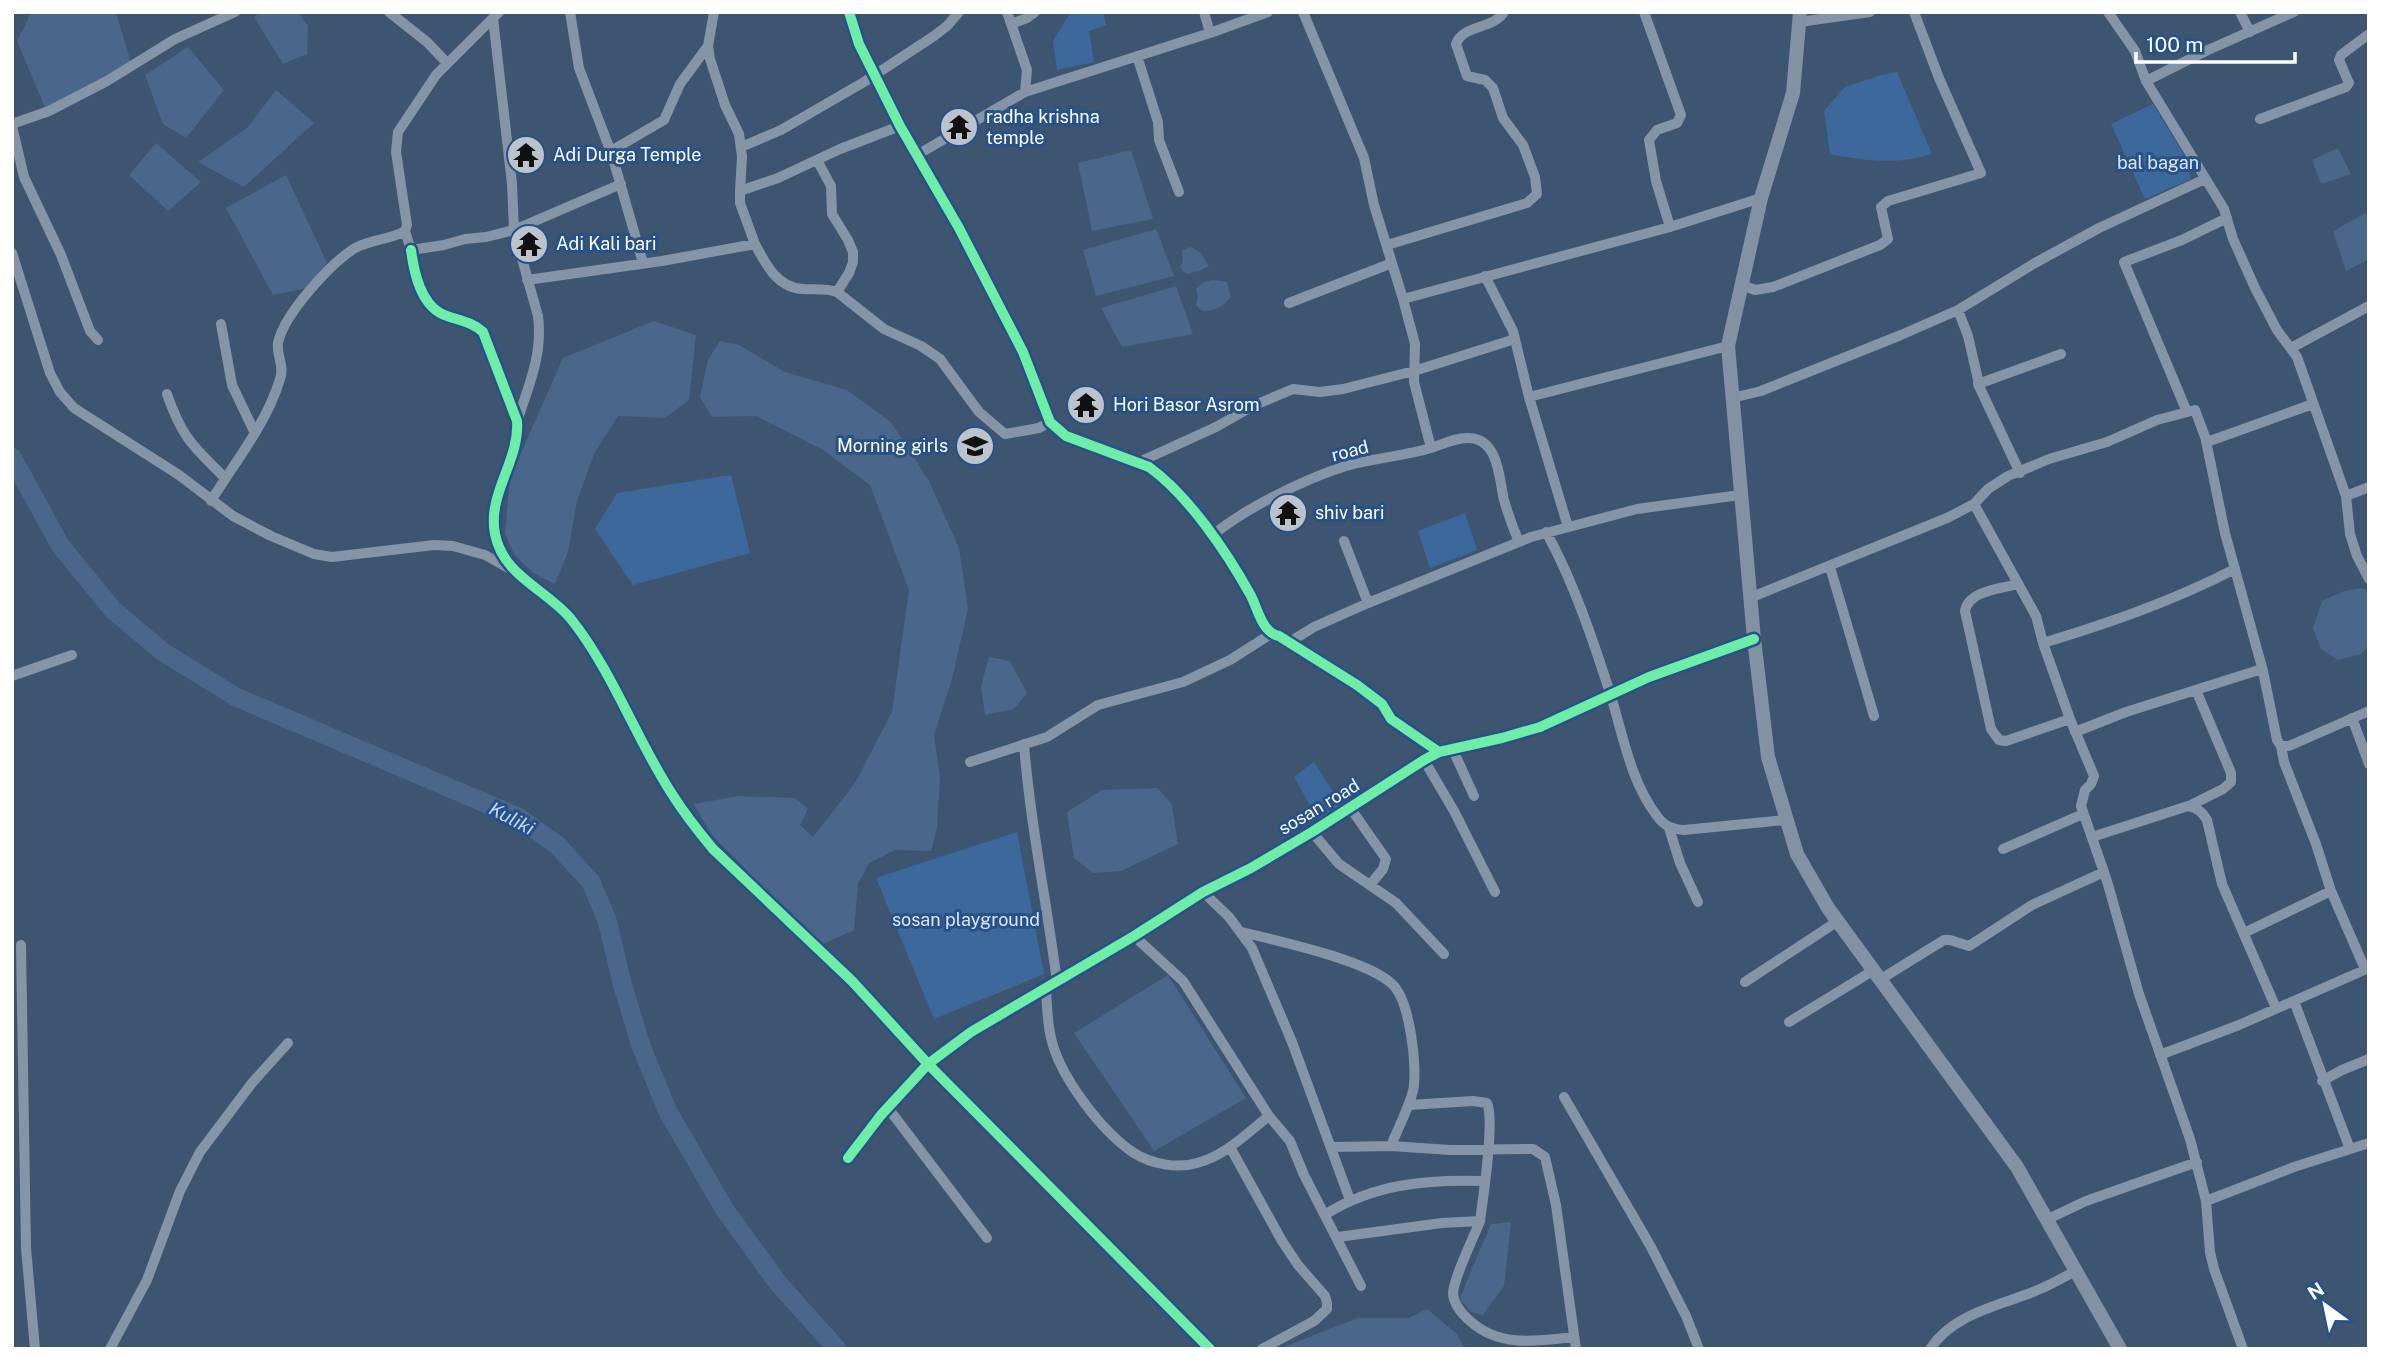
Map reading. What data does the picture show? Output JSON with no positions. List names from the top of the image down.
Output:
{
  "streets": {
    "street": ["road", "sosan road"]
  },
  "water": ["Kuliki"],
  "parks": ["bal bagan", "sosan playground"],
  "places": {
    "temple": [
      "radha krishna temple",
      "Adi Durga Temple",
      "Adi Kali bari",
      "Hori Basor Asrom",
      "shiv bari"
    ],
    "school or university": ["Morning girls"]
  },
  "scale_bar": "100 m",
  "north": "top left"
}
